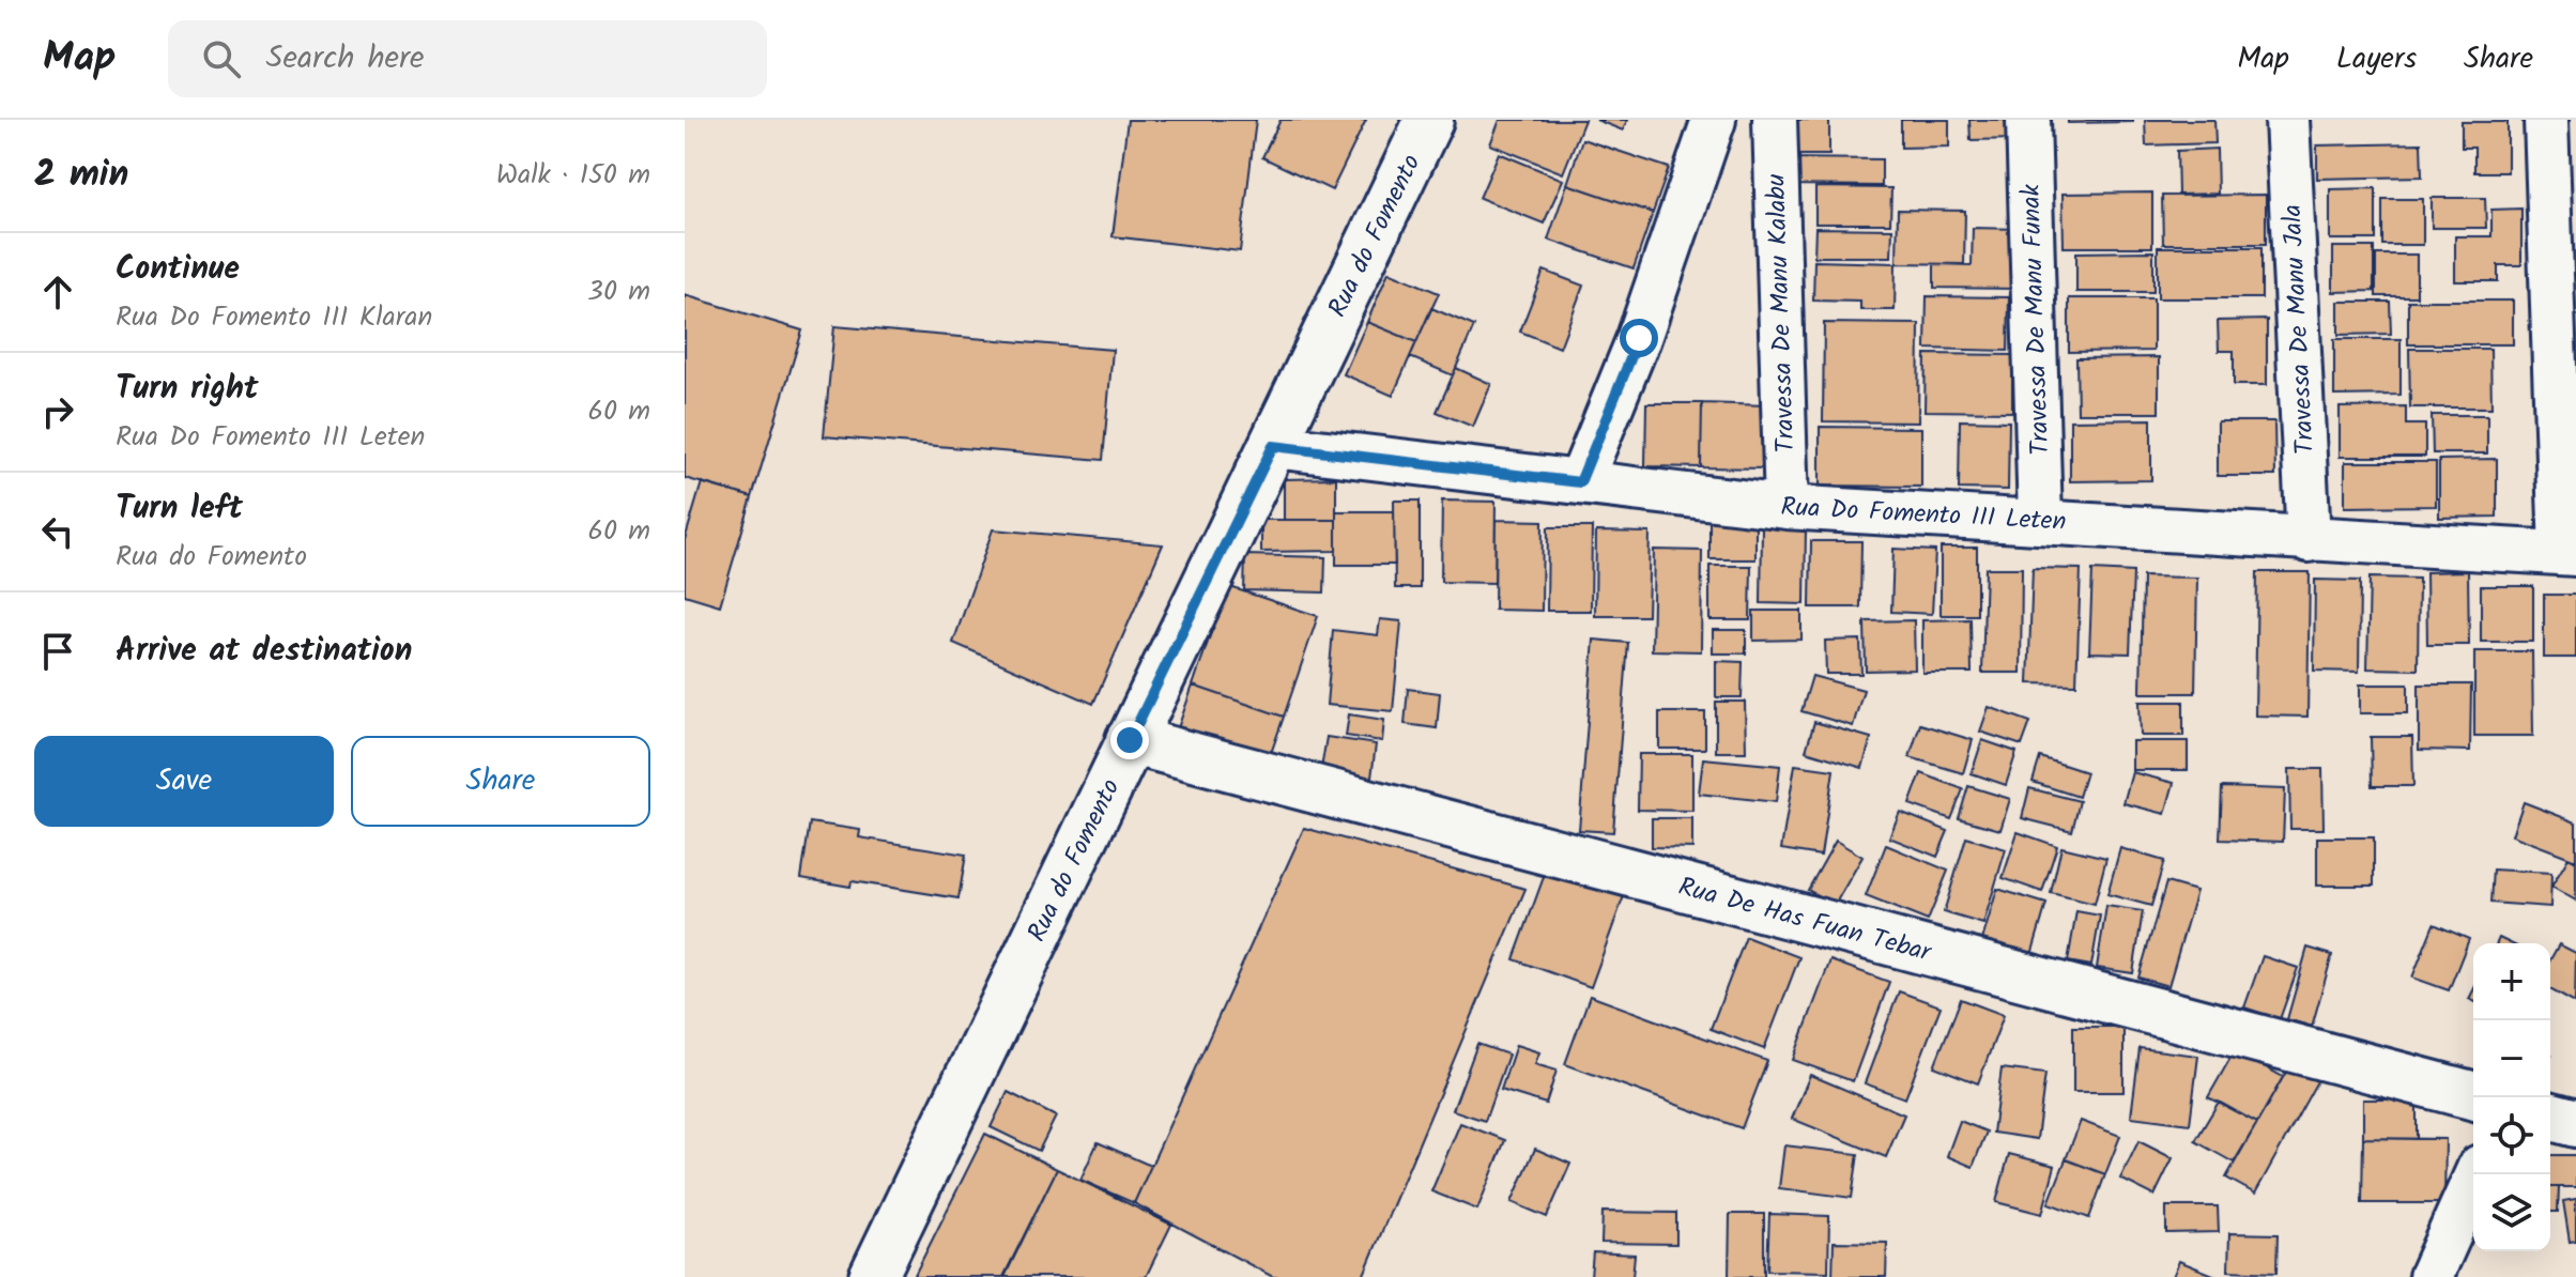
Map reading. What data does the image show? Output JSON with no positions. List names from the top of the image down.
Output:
{
  "streets": {
    "street": [
      "Rua do Fomento",
      "Travessa De Manu Kalabu",
      "Travessa De Manu Funak",
      "Travessa De Manu Jala",
      "Rua Do Fomento III Leten",
      "Rua De Has Fuan Tebar"
    ]
  },
  "crossings": [
    ["Rua do Fomento", "Rua Do Fomento III Leten"],
    ["Rua do Fomento", "Rua De Has Fuan Tebar"],
    ["Travessa De Manu Kalabu", "Rua Do Fomento III Leten"],
    ["Travessa De Manu Funak", "Rua Do Fomento III Leten"],
    ["Travessa De Manu Jala", "Rua Do Fomento III Leten"]
  ],
  "page": {
    "header": "Map",
    "search": "Search here",
    "nav": ["Map", "Layers", "Share"],
    "heading": ["2 min", "Walk · 150 m"],
    "list": [
      ["Continue", "Rua Do Fomento III Klaran", "30 m"],
      ["Turn right", "Rua Do Fomento III Leten", "60 m"],
      ["Turn left", "Rua do Fomento", "60 m"],
      "Arrive at destination"
    ],
    "buttons": ["Save", "Share"],
    "map_buttons": ["+", "−"]
  }
}
